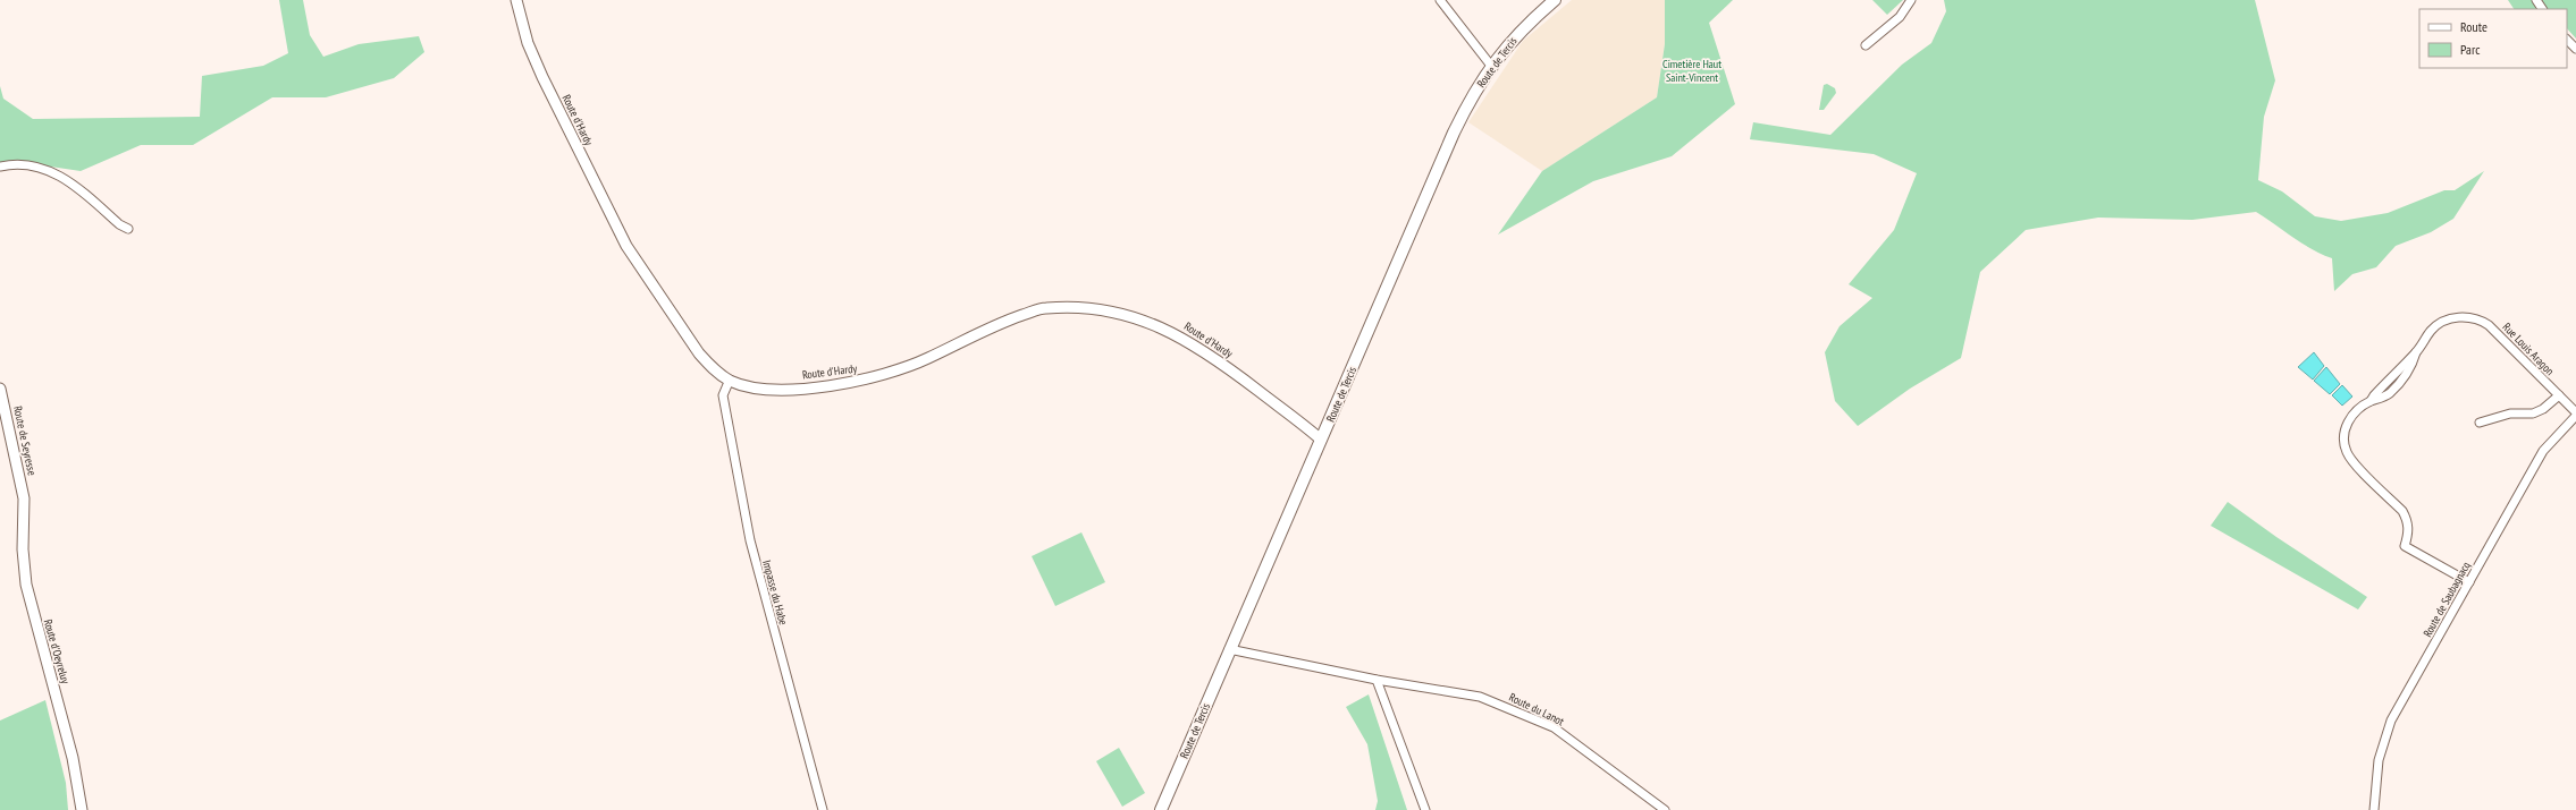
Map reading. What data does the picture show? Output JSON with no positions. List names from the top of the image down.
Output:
{
  "streets": {
    "main road": ["Route de Tercis"],
    "street": [
      "Route d'Hardy",
      "Rue Louis Aragon",
      "Route de Seyresse",
      "Impasse du Habe",
      "Route de Saubagnacq",
      "Route d'Oeyreluy",
      "Route du Lanot"
    ]
  },
  "crossings": [
    ["Route de Tercis", "Route d'Hardy"],
    ["Route de Tercis", "Route du Lanot"],
    ["Route d'Hardy", "Impasse du Habe"],
    ["Rue Louis Aragon", "Route de Saubagnacq"],
    ["Route de Seyresse", "Route d'Oeyreluy"]
  ],
  "parks": ["Cimetière Haut Saint-Vincent"],
  "legend": ["Route", "Parc"]
}
